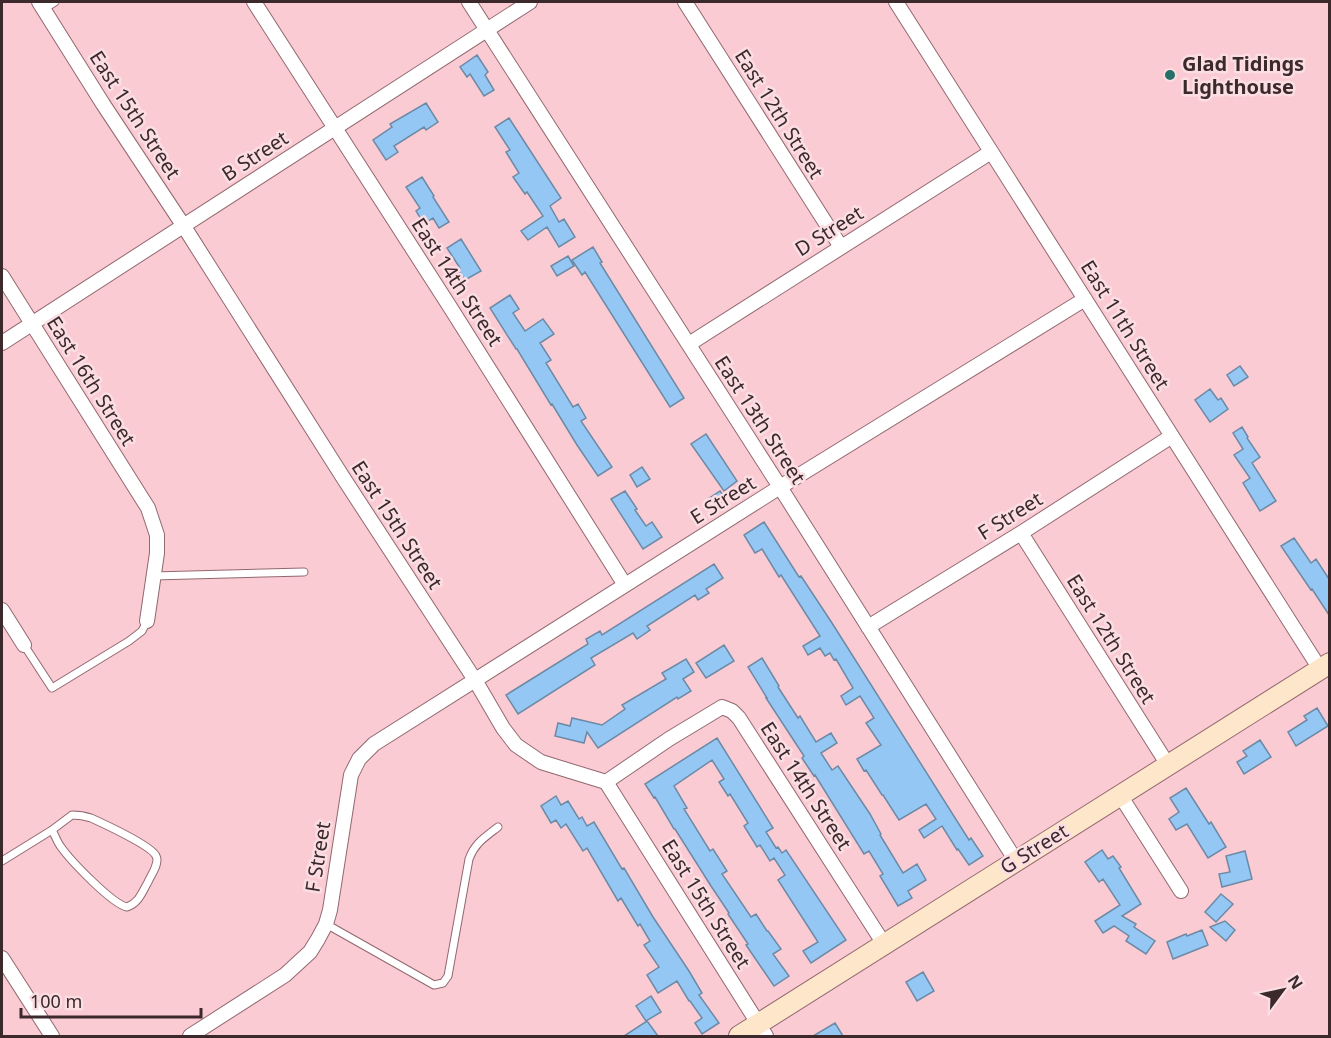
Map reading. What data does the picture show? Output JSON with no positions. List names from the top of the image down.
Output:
{
  "streets": {
    "main road": ["G Street"],
    "street": [
      "East 12th Street",
      "East 15th Street",
      "B Street",
      "D Street",
      "East 14th Street",
      "East 11th Street",
      "East 16th Street",
      "East 13th Street",
      "E Street",
      "F Street"
    ]
  },
  "crossings": [
    ["East 12th Street", "D Street"],
    ["East 12th Street", "F Street"],
    ["East 12th Street", "G Street"],
    ["East 15th Street", "B Street"],
    ["East 15th Street", "East 14th Street"],
    ["East 15th Street", "E Street"],
    ["East 15th Street", "F Street"],
    ["East 15th Street", "G Street"],
    ["B Street", "East 14th Street"],
    ["B Street", "East 16th Street"],
    ["B Street", "East 13th Street"],
    ["D Street", "East 11th Street"],
    ["D Street", "East 13th Street"],
    ["East 14th Street", "E Street"],
    ["East 14th Street", "G Street"],
    ["East 11th Street", "E Street"],
    ["East 11th Street", "F Street"],
    ["East 11th Street", "G Street"],
    ["East 13th Street", "E Street"],
    ["East 13th Street", "F Street"],
    ["East 13th Street", "G Street"],
    ["E Street", "F Street"]
  ],
  "places": ["Glad Tidings Lighthouse"],
  "scale_bar": "100 m",
  "north": "top right"
}
